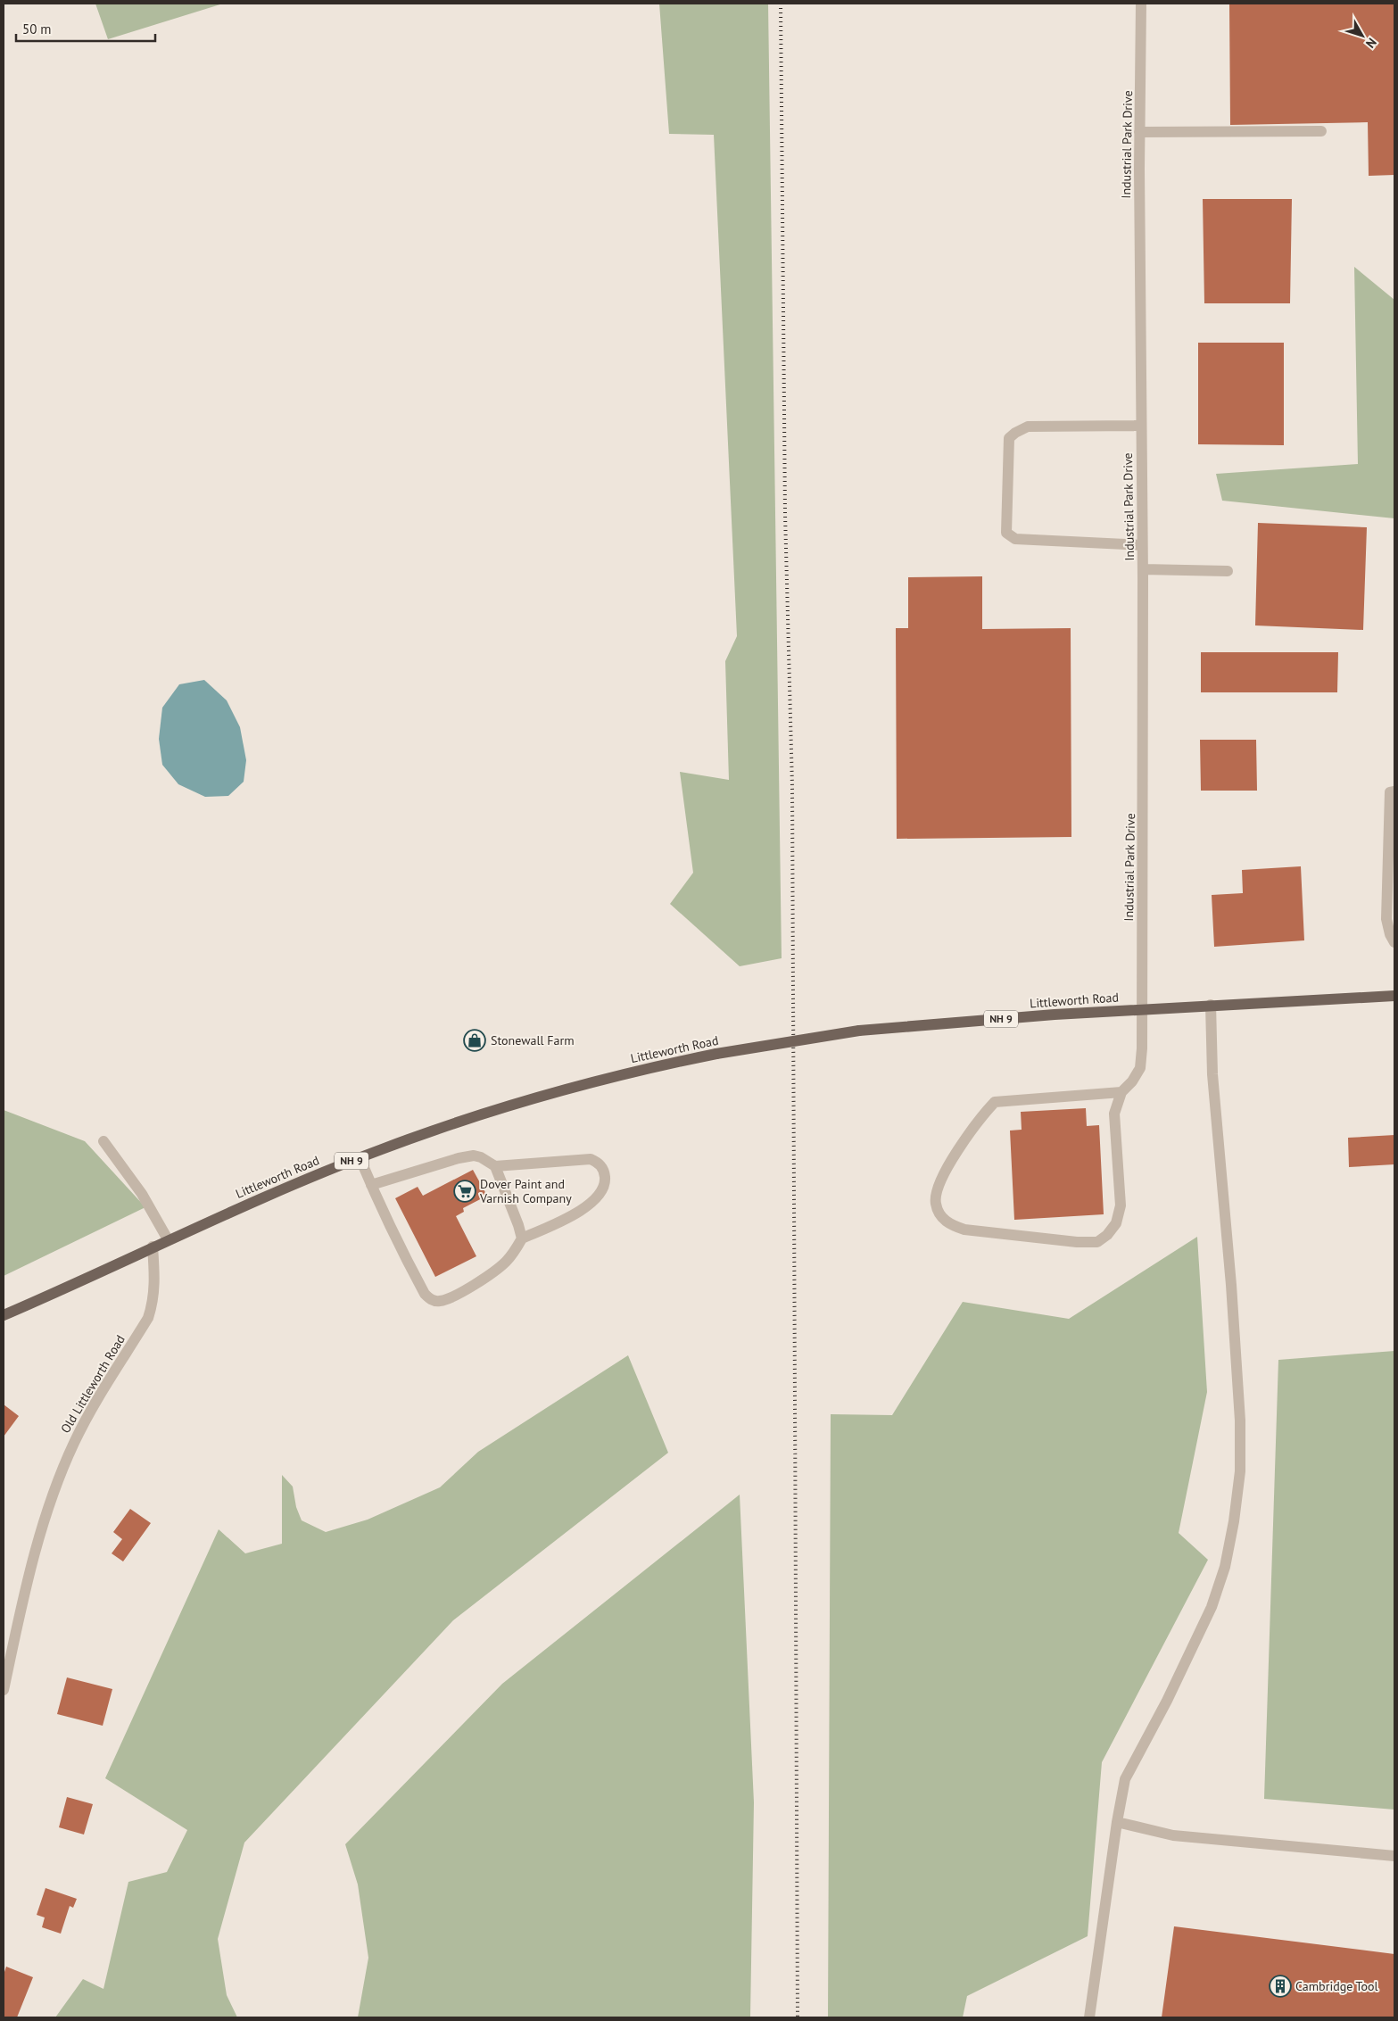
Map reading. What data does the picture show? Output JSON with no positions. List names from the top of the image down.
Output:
{
  "streets": {
    "main road": ["Littleworth Road", "NH 9"],
    "street": ["Industrial Park Drive", "Old Littleworth Road"]
  },
  "crossings": [
    ["Industrial Park Drive", "Littleworth Road"],
    ["Littleworth Road", "Old Littleworth Road"]
  ],
  "places": {
    "shop": ["Stonewall Farm"],
    "supermarket": ["Dover Paint and Varnish Company"],
    "building": ["Cambridge Tool"]
  },
  "scale_bar": "50 m",
  "north": "bottom right"
}
